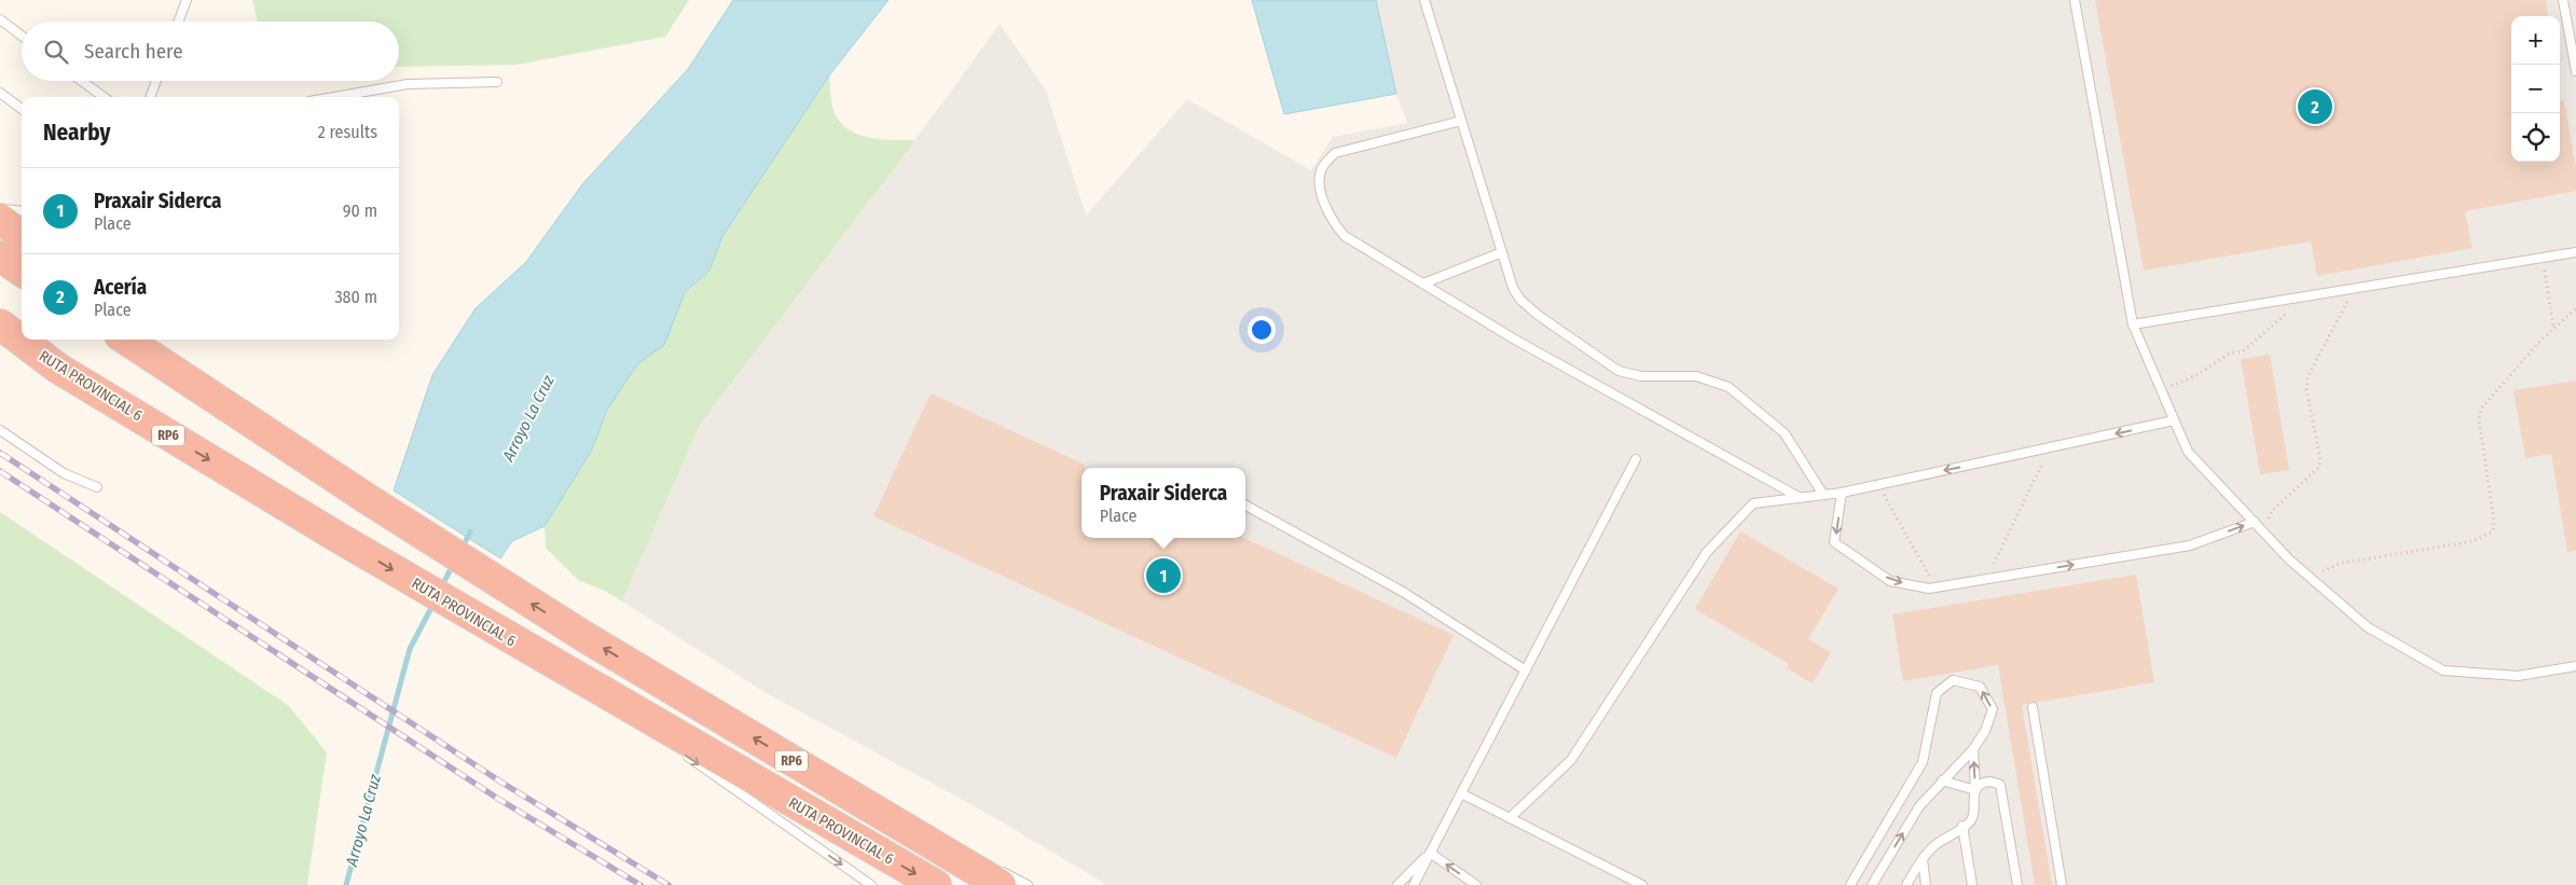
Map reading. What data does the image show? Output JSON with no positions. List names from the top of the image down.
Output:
{
  "streets": {
    "highway": ["RUTA PROVINCIAL 6", "RP6"]
  },
  "water": ["Arroyo La Cruz"],
  "page": {
    "map_buttons": ["+", "−"],
    "search": "Search here",
    "pins": ["2", "1"],
    "heading": ["Nearby", "2 results"],
    "list": [
      {
        "mark": "1",
        "name": "Praxair Siderca",
        "note": "Place",
        "value": "90 m"
      },
      {
        "mark": "2",
        "name": "Acería",
        "note": "Place",
        "value": "380 m"
      }
    ],
    "popup": ["Praxair Siderca", "Place"]
  }
}
